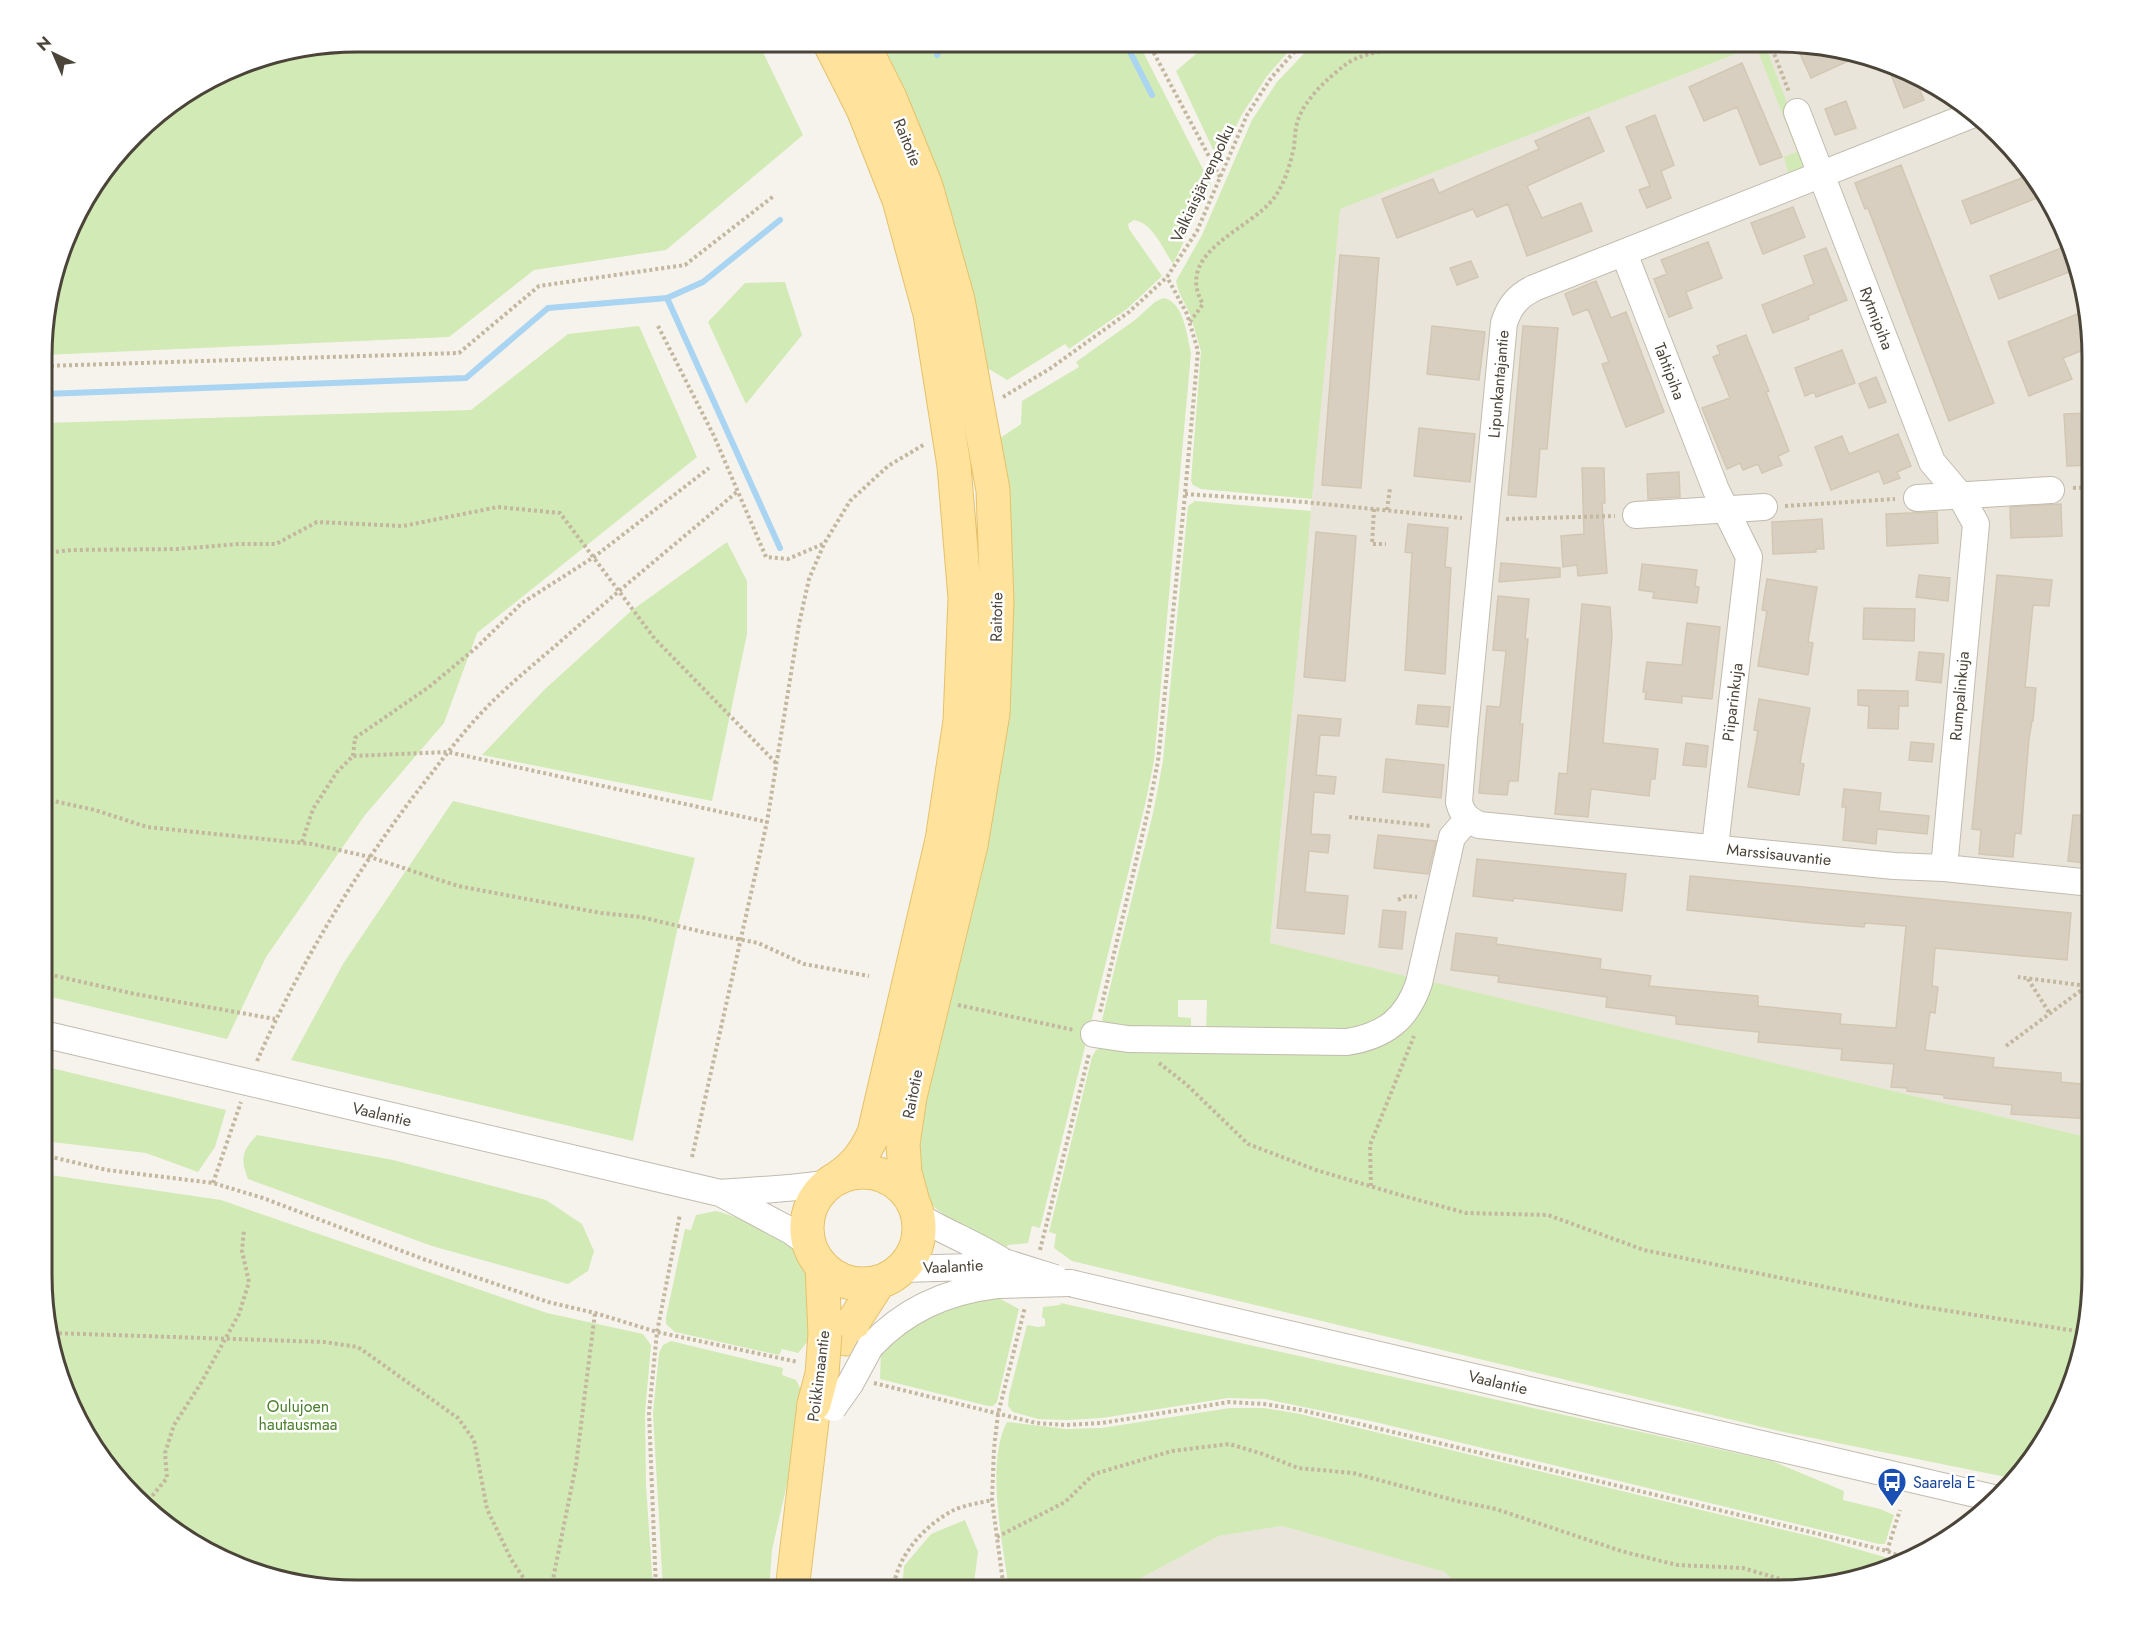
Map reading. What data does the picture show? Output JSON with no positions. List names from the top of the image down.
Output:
{
  "streets": {
    "main road": ["Raitotie", "Poikkimaantie"],
    "street": [
      "Rytmipiha",
      "Tahtipiha",
      "Lipunkantajantie",
      "Rumpalinkuja",
      "Piiparinkuja",
      "Marssisauvantie",
      "Vaalantie"
    ],
    "path": ["Valkiaisjärvenpolku"]
  },
  "crossings": [
    ["Raitotie", "Vaalantie"],
    ["Raitotie", "Poikkimaantie"],
    ["Rytmipiha", "Lipunkantajantie"],
    ["Rytmipiha", "Rumpalinkuja"],
    ["Tahtipiha", "Lipunkantajantie"],
    ["Tahtipiha", "Piiparinkuja"],
    ["Lipunkantajantie", "Marssisauvantie"],
    ["Rumpalinkuja", "Marssisauvantie"],
    ["Piiparinkuja", "Marssisauvantie"],
    ["Vaalantie", "Poikkimaantie"]
  ],
  "parks": ["Oulujoen hautausmaa"],
  "places": {
    "bus stop": ["Saarela E"]
  },
  "north": "top left"
}
